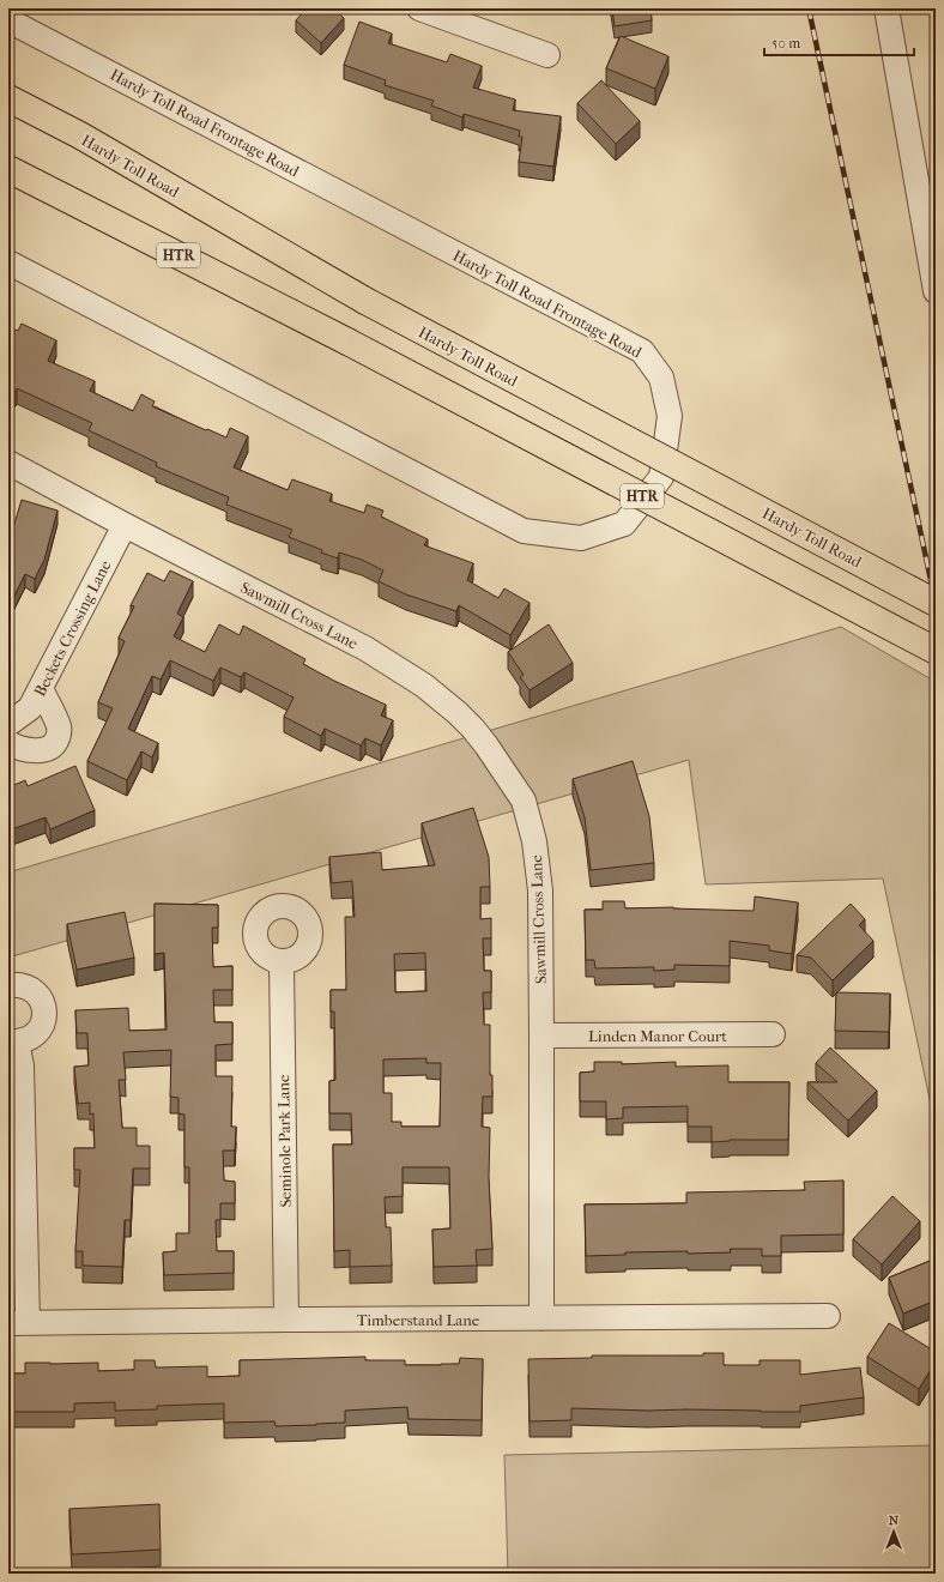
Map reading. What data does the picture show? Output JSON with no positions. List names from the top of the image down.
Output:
{
  "streets": {
    "highway": ["Hardy Toll Road", "HTR"],
    "street": [
      "Hardy Toll Road Frontage Road",
      "Sawmill Cross Lane",
      "Beckets Crossing Lane",
      "Linden Manor Court",
      "Seminole Park Lane",
      "Timberstand Lane"
    ]
  },
  "crossings": [
    ["Sawmill Cross Lane", "Beckets Crossing Lane"],
    ["Sawmill Cross Lane", "Linden Manor Court"],
    ["Sawmill Cross Lane", "Timberstand Lane"],
    ["Seminole Park Lane", "Timberstand Lane"]
  ],
  "scale_bar": "50 m",
  "north": "top"
}
